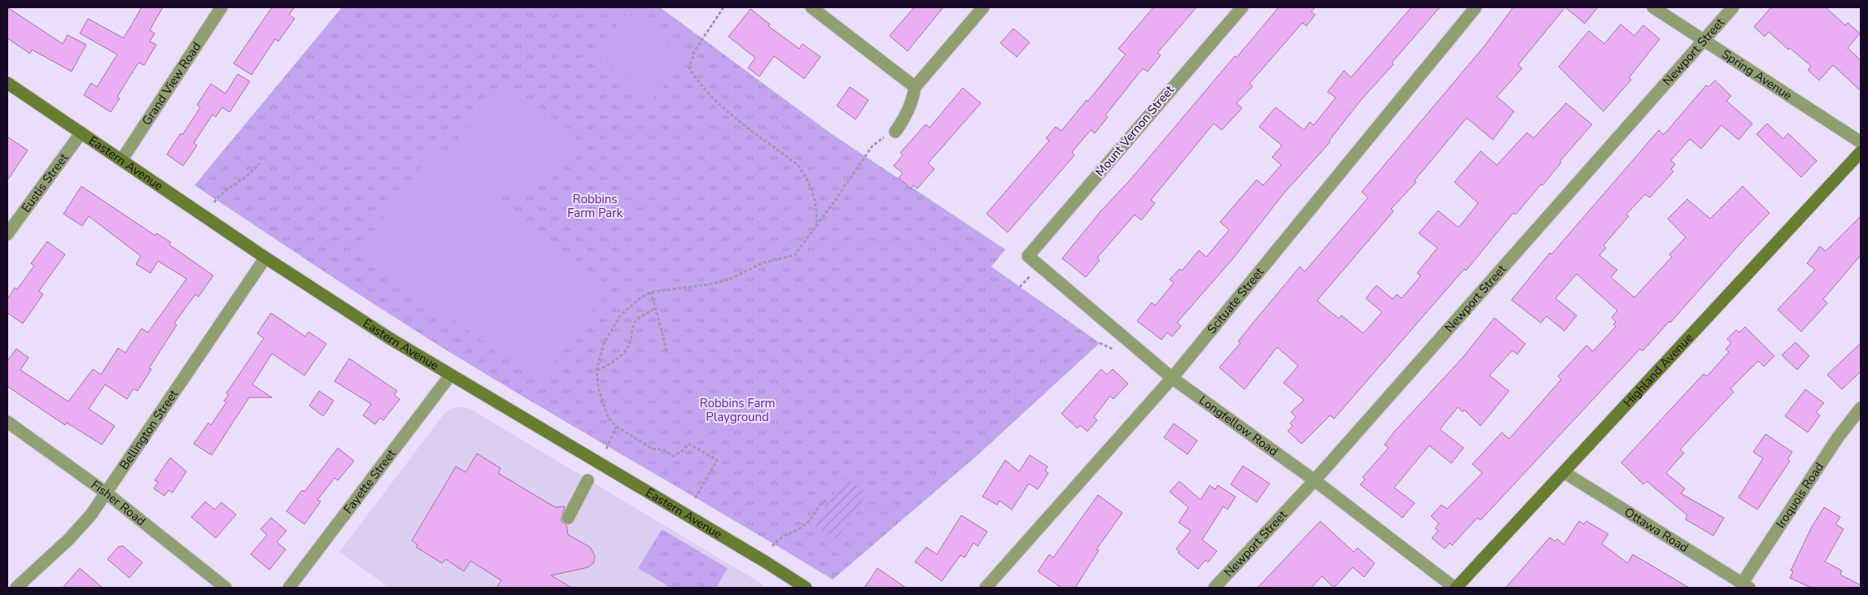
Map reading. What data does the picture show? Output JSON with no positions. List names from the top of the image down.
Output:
{
  "streets": {
    "street": [
      "Newport Street",
      "Spring Avenue",
      "Grand View Road",
      "Mount Vernon Street",
      "Eastern Avenue",
      "Eustis Street",
      "Scituate Street",
      "Highland Avenue",
      "Longfellow Road",
      "Bellington Street",
      "Fayette Street",
      "Iroquois Road",
      "Fisher Road",
      "Ottawa Road"
    ]
  },
  "crossings": [
    ["Newport Street", "Spring Avenue"],
    ["Newport Street", "Longfellow Road"],
    ["Grand View Road", "Eastern Avenue"],
    ["Mount Vernon Street", "Longfellow Road"],
    ["Eastern Avenue", "Eustis Street"],
    ["Eastern Avenue", "Bellington Street"],
    ["Eastern Avenue", "Fayette Street"],
    ["Scituate Street", "Longfellow Road"],
    ["Highland Avenue", "Longfellow Road"],
    ["Highland Avenue", "Ottawa Road"],
    ["Bellington Street", "Fisher Road"],
    ["Iroquois Road", "Ottawa Road"]
  ],
  "parks": ["Robbins Farm Park", "Robbins Farm Playground"]
}
